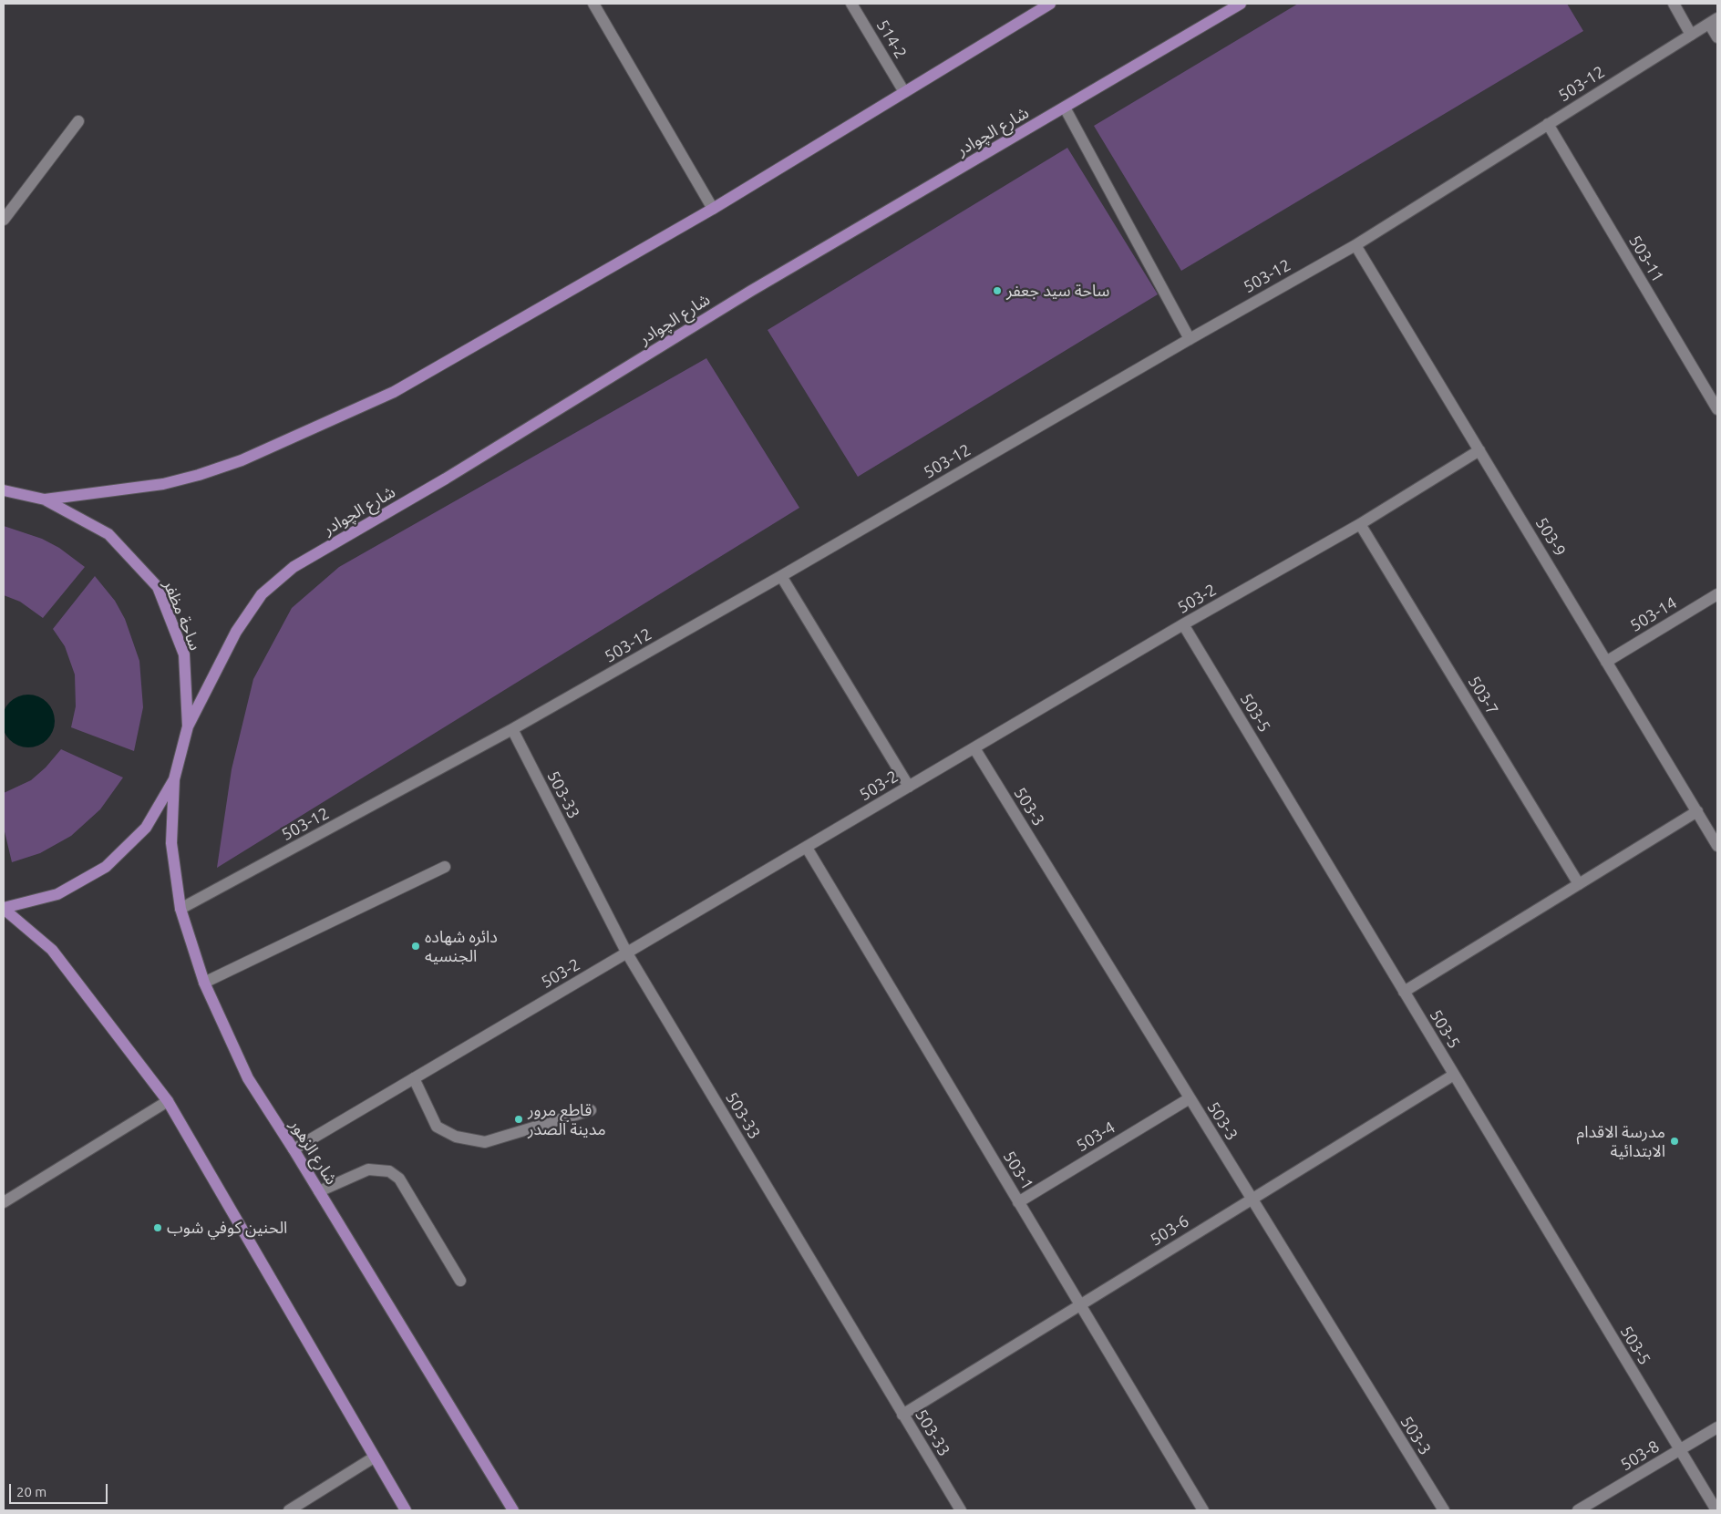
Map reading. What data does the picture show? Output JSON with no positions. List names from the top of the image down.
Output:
{
  "streets": {
    "main road": ["شارع الچوادر", "ساحة مظفر", "شارع الزهور"],
    "street": [
      "514-2",
      "503-12",
      "503-11",
      "503-9",
      "503-2",
      "503-14",
      "503-7",
      "503-5",
      "503-33",
      "503-3",
      "503-4",
      "503-1",
      "503-6",
      "503-8"
    ]
  },
  "crossings": [
    ["503-12", "503-11"],
    ["503-12", "503-9"],
    ["503-12", "503-33"],
    ["503-12", "شارع الزهور"],
    ["شارع الچوادر", "ساحة مظفر"],
    ["503-9", "503-2"],
    ["503-9", "503-14"],
    ["503-2", "503-7"],
    ["503-2", "503-5"],
    ["503-2", "503-33"],
    ["503-2", "503-3"],
    ["503-2", "شارع الزهور"],
    ["503-2", "503-1"],
    ["ساحة مظفر", "شارع الزهور"],
    ["503-5", "503-6"],
    ["503-5", "503-8"],
    ["503-33", "503-6"],
    ["503-3", "503-4"],
    ["503-3", "503-6"],
    ["503-4", "503-1"],
    ["503-1", "503-6"]
  ],
  "places": [
    "ساحة سيد جعفر",
    "دائره شهاده الجنسيه",
    "قاطع مرور مدينة الصدر",
    "مدرسة الاقدام الابتدائية",
    "الحنين كوفي شوب"
  ],
  "scale_bar": "20 m"
}
